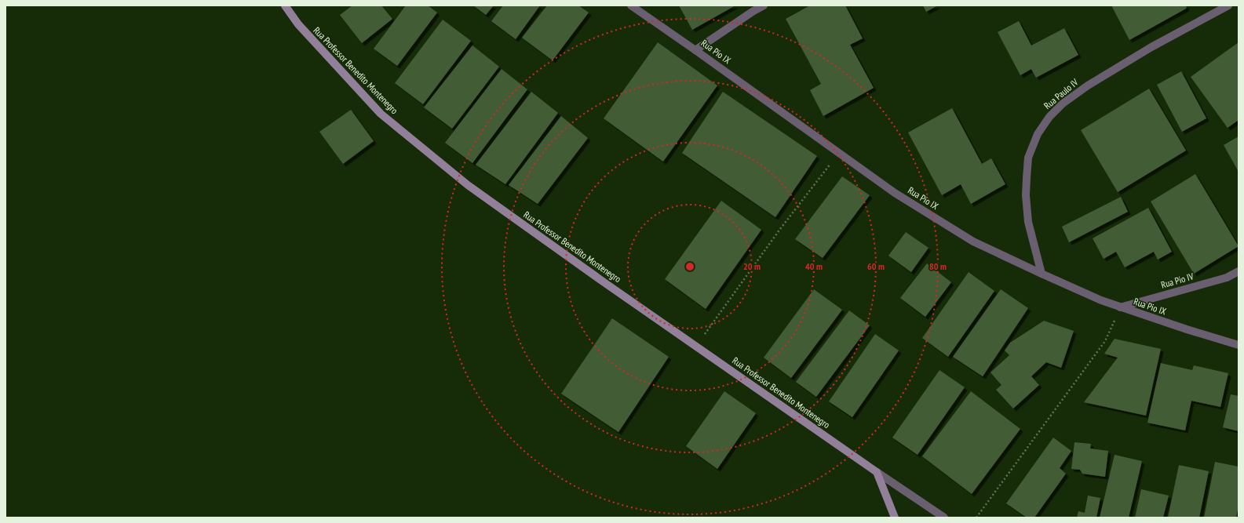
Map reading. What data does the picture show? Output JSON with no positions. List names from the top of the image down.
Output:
{
  "streets": {
    "street": [
      "Rua Pio IX",
      "Rua Professor Benedito Montenegro",
      "Rua Paulo IV",
      "Rua Pio IV"
    ]
  },
  "crossings": [
    ["Rua Pio IX", "Rua Paulo IV"],
    ["Rua Pio IX", "Rua Pio IV"]
  ],
  "rings": [
    "20 m",
    "40 m",
    "60 m",
    "80 m"
  ]
}
